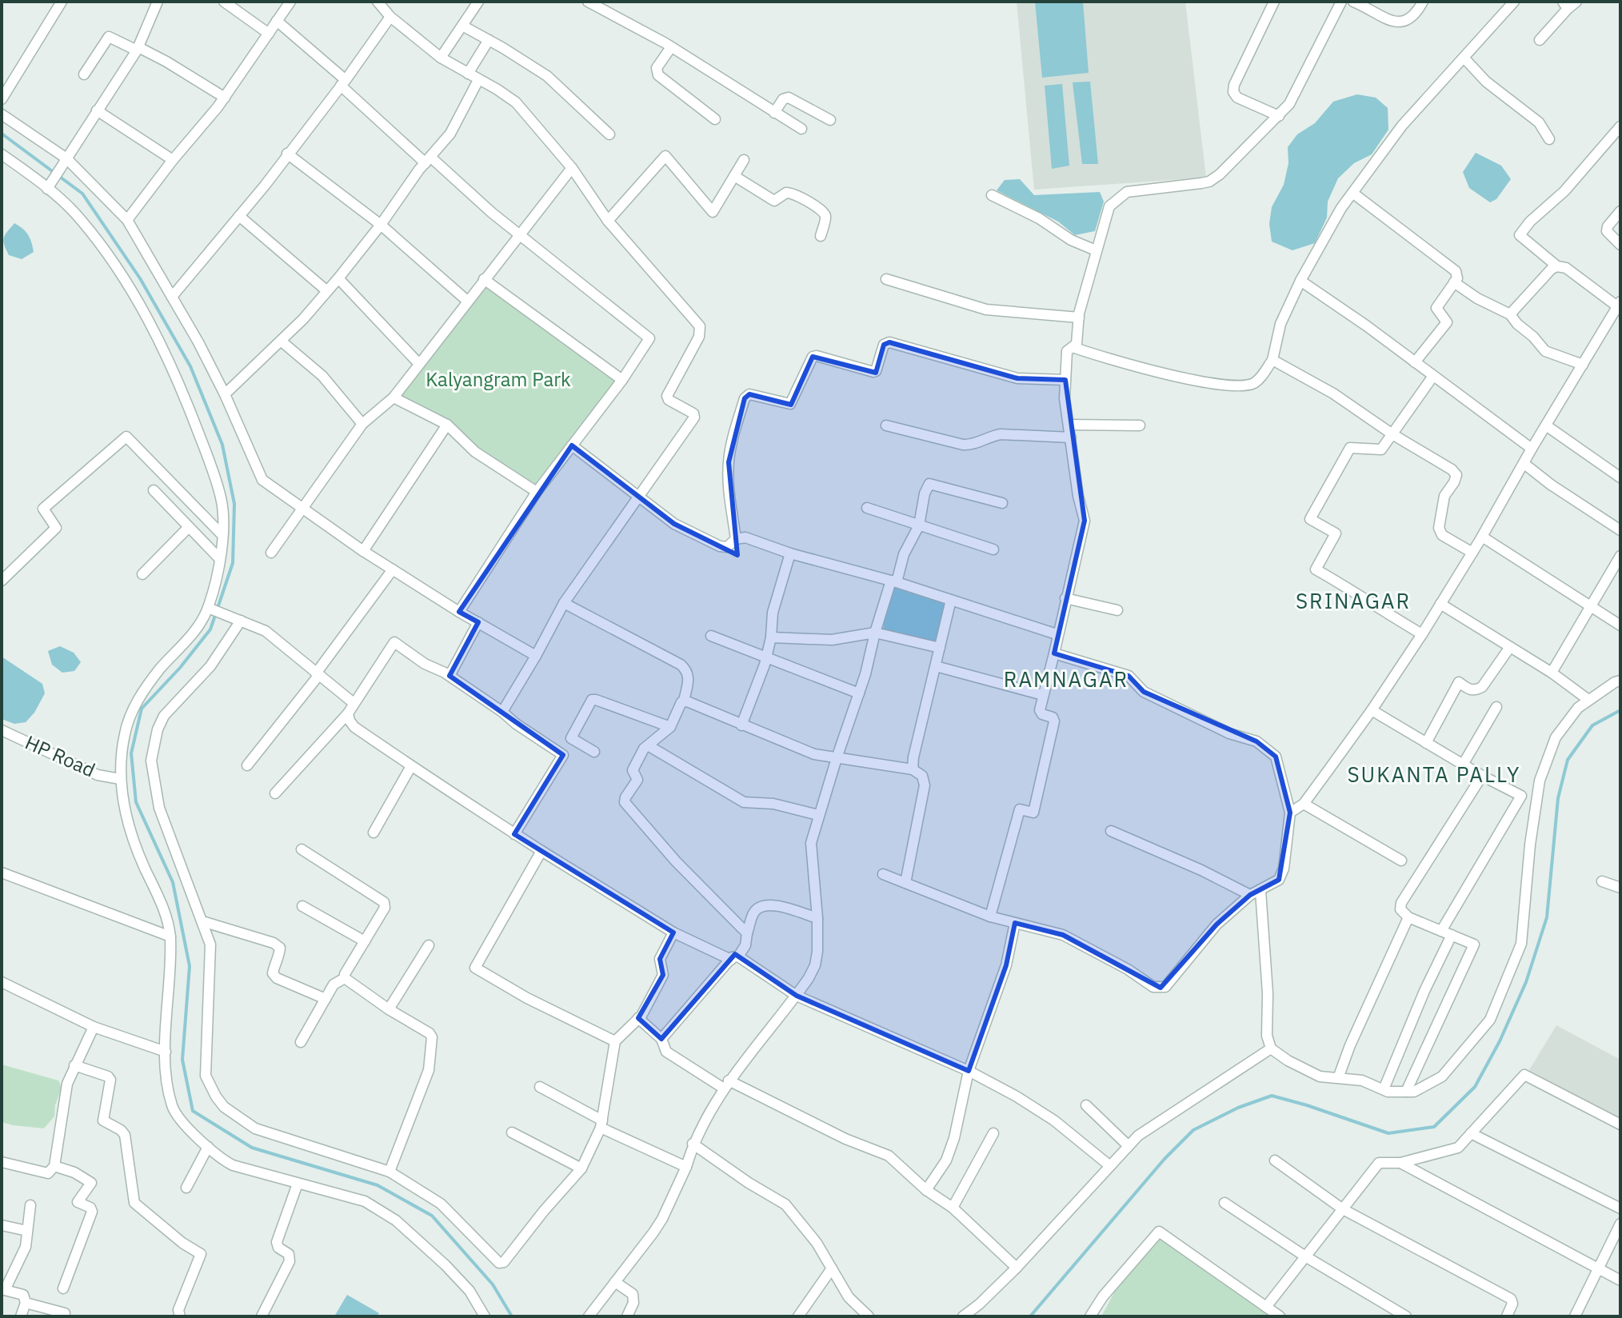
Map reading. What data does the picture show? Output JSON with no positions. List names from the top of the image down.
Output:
{
  "streets": {
    "street": ["HP Road"]
  },
  "districts": ["SRINAGAR", "RAMNAGAR", "SUKANTA PALLY"],
  "parks": ["Kalyangram Park"]
}
